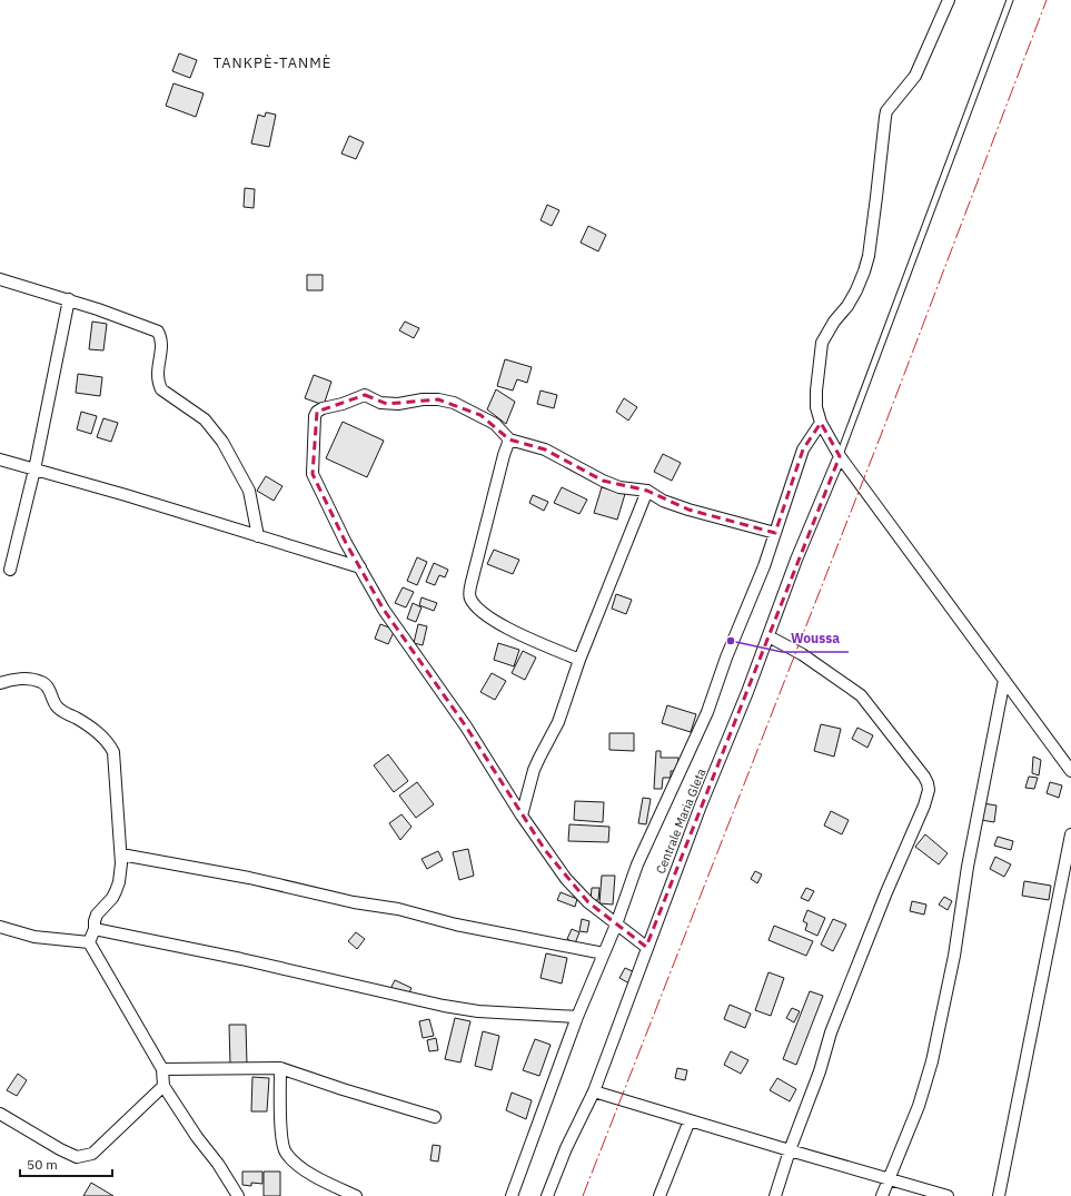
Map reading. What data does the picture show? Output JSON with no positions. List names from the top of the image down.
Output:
{
  "streets": {
    "street": ["Centrale Maria Gleta"]
  },
  "districts": ["TANKPÈ-TANMÈ"],
  "places": ["Woussa"],
  "scale_bar": "50 m"
}
